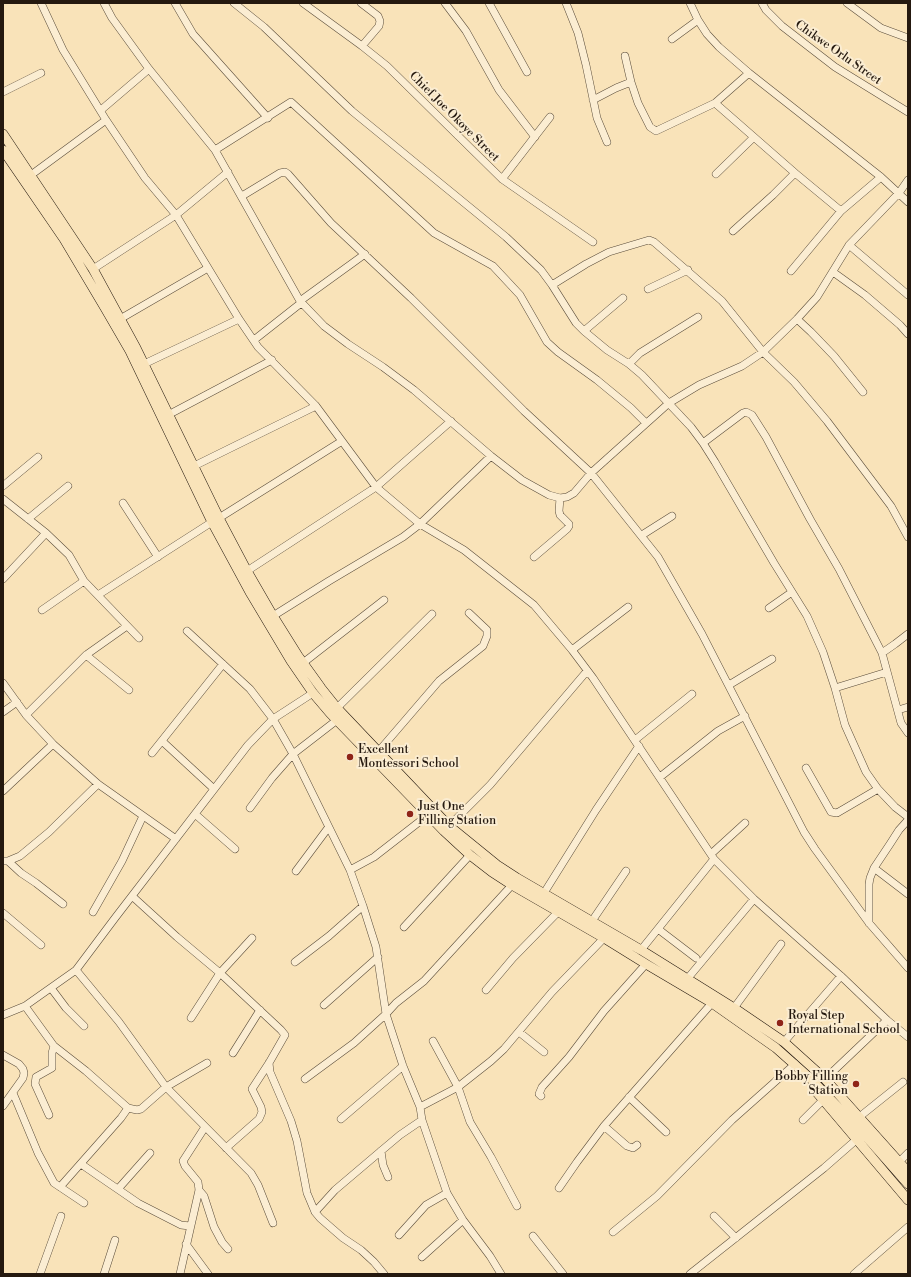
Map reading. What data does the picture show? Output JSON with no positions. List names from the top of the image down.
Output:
{
  "streets": {
    "street": ["Chikwe Orlu Street", "Chief Joe Okoye Street"]
  },
  "places": [
    "Excellent Montessori School",
    "Just One Filling Station",
    "Royal Step International School",
    "Bobby Filling Station"
  ]
}
